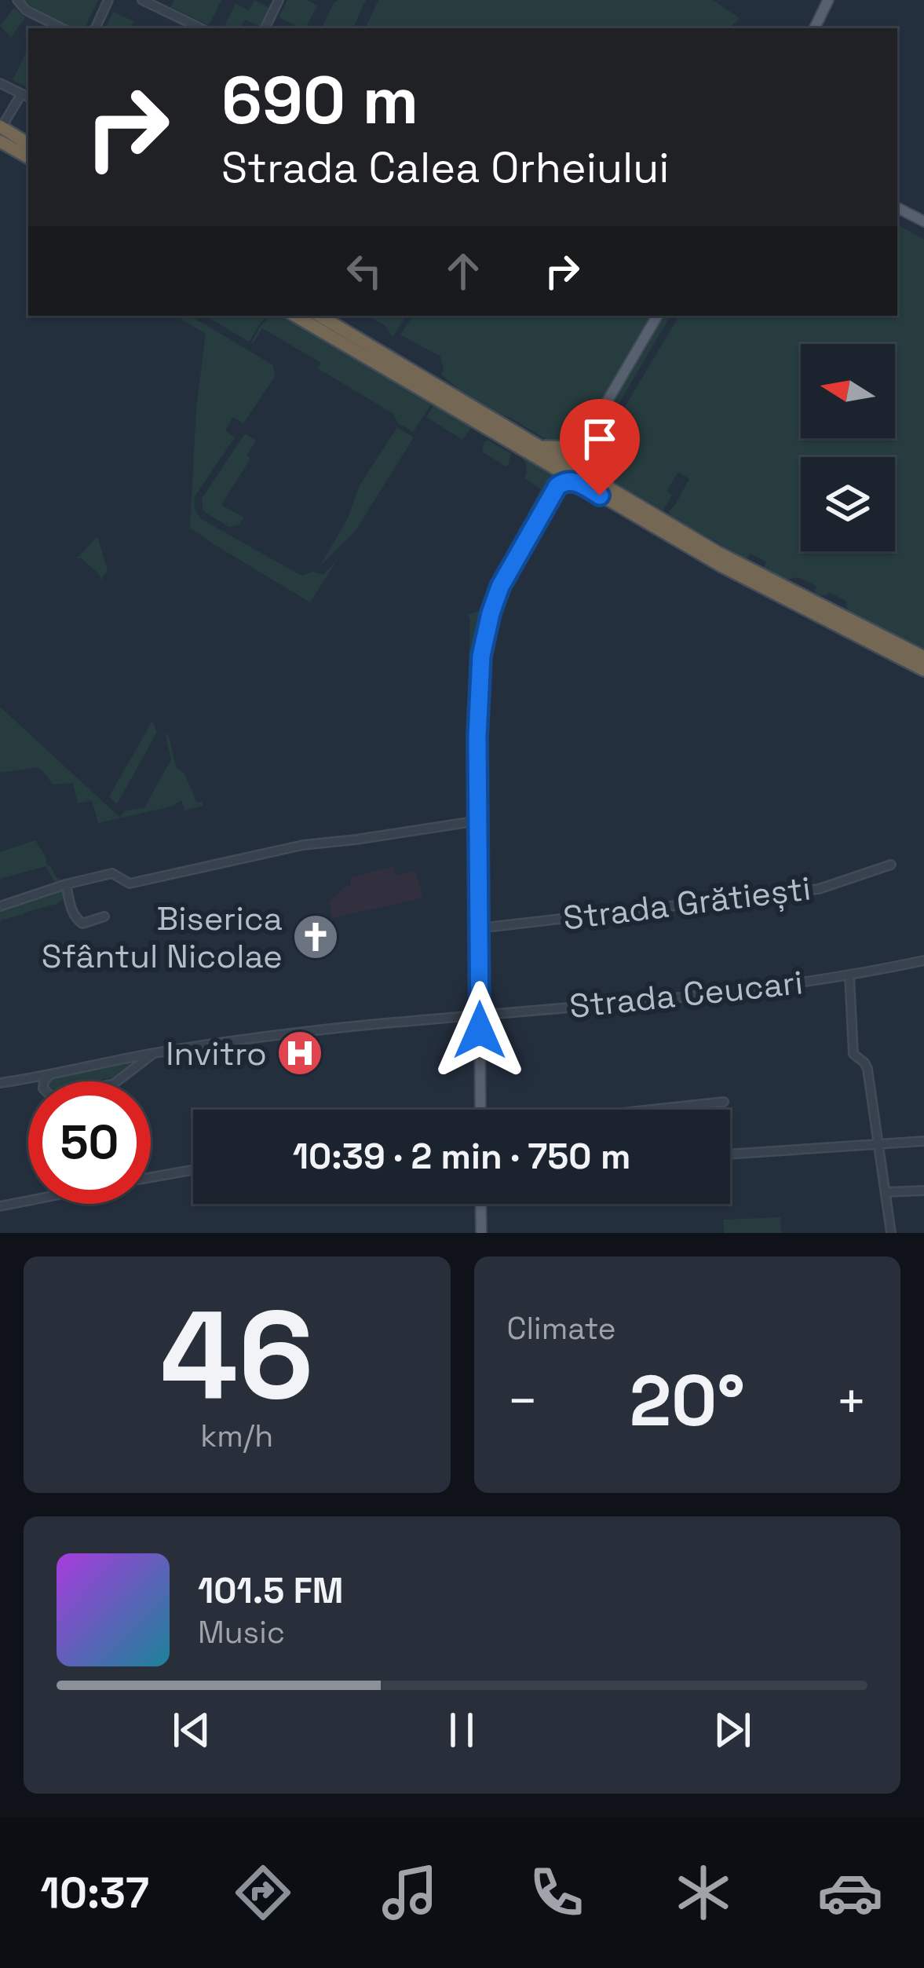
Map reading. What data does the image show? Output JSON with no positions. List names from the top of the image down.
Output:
{
  "streets": {
    "street": ["Strada Grătiești", "Strada Ceucari"]
  },
  "places": {
    "church": ["Biserica Sfântul Nicolae"],
    "hospital": ["Invitro"]
  },
  "north": "left",
  "page": {
    "turn": ["690 m", "Strada Calea Orheiului"],
    "limit": "50",
    "trip": "10:39 · 2 min · 750 m",
    "tile": [
      ["46", "km/h"],
      "Climate"
    ],
    "heat": ["−", "20°", "+"],
    "song": ["101.5 FM", "Music"],
    "tabs": "10:37"
  }
}
